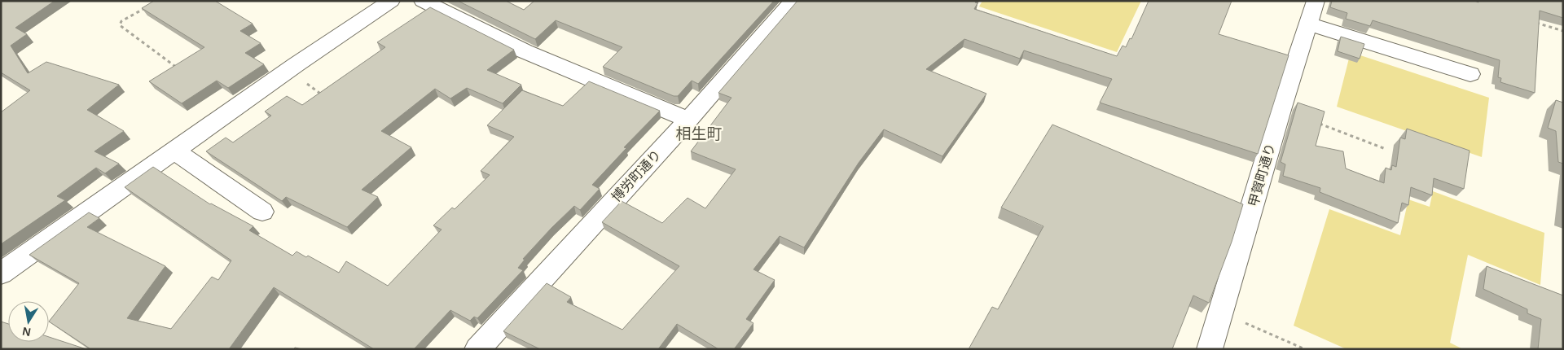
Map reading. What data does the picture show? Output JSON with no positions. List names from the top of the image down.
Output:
{
  "streets": {
    "street": ["甲賀町通り", "博労町通り"]
  },
  "districts": ["相生町"],
  "north": "bottom"
}
